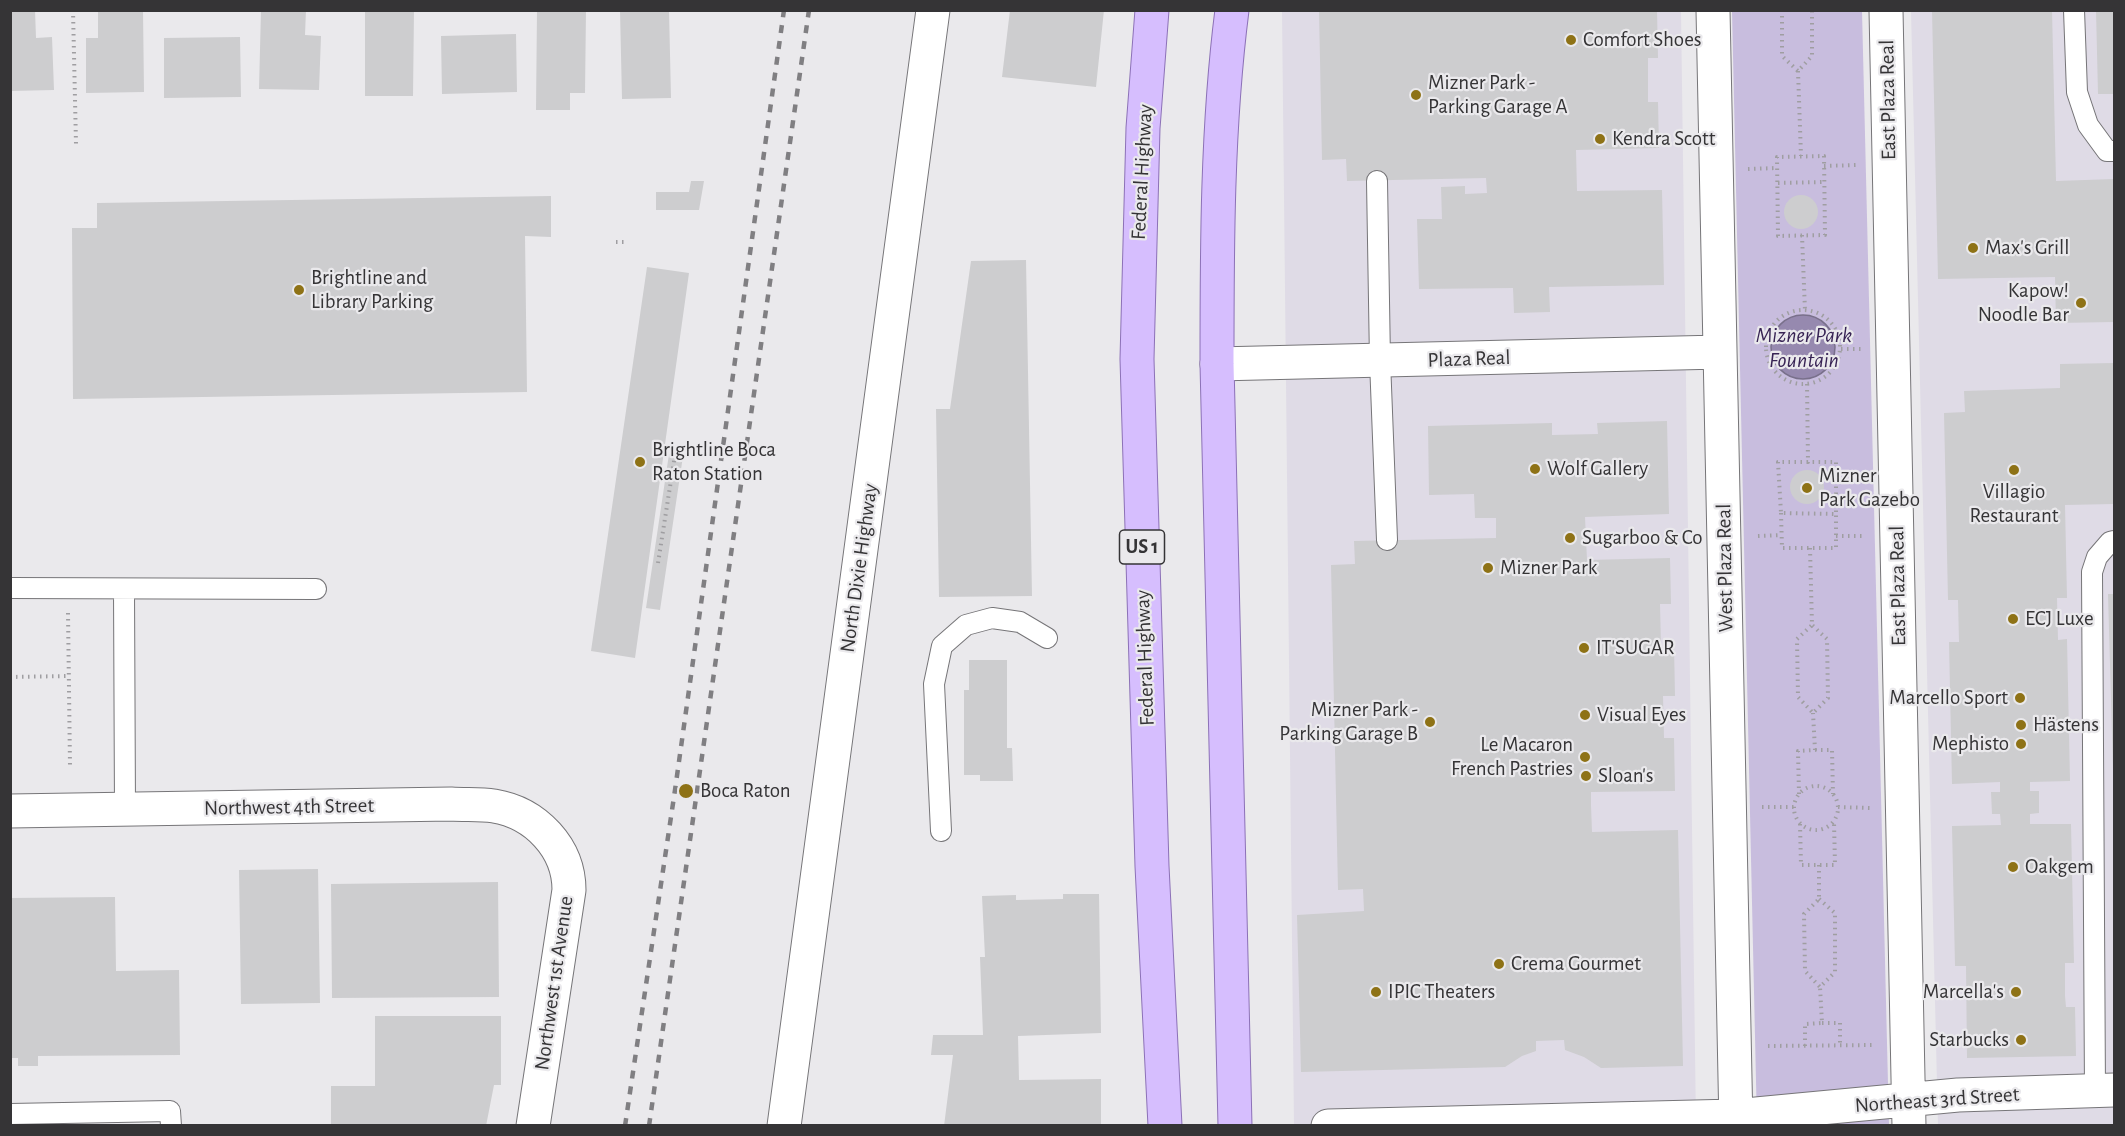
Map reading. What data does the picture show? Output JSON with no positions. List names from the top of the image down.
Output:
{
  "streets": {
    "main road": ["Federal Highway", "US 1"],
    "street": [
      "East Plaza Real",
      "Plaza Real",
      "North Dixie Highway",
      "West Plaza Real",
      "Northwest 4th Street",
      "Northwest 1st Avenue",
      "Northeast 3rd Street"
    ]
  },
  "crossings": [
    ["East Plaza Real", "Northeast 3rd Street"],
    ["Plaza Real", "West Plaza Real"],
    ["West Plaza Real", "Northeast 3rd Street"],
    ["Northwest 4th Street", "Northwest 1st Avenue"]
  ],
  "water": ["Mizner Park Fountain"],
  "places": [
    "Comfort Shoes",
    "Mizner Park - Parking Garage A",
    "Kendra Scott",
    "Max's Grill",
    "Brightline and Library Parking",
    "Kapow! Noodle Bar",
    "Brightline Boca Raton Station",
    "Wolf Gallery",
    "Villagio Restaurant",
    "Mizner Park Gazebo",
    "Sugarboo & Co",
    "Mizner Park",
    "ECJ Luxe",
    "IT'SUGAR",
    "Marcello Sport",
    "Visual Eyes",
    "Mizner Park - Parking Garage B",
    "Hästens",
    "Mephisto",
    "Le Macaron French Pastries",
    "Sloan's",
    "Boca Raton",
    "Oakgem",
    "Crema Gourmet",
    "IPIC Theaters",
    "Marcella's",
    "Starbucks"
  ]
}
